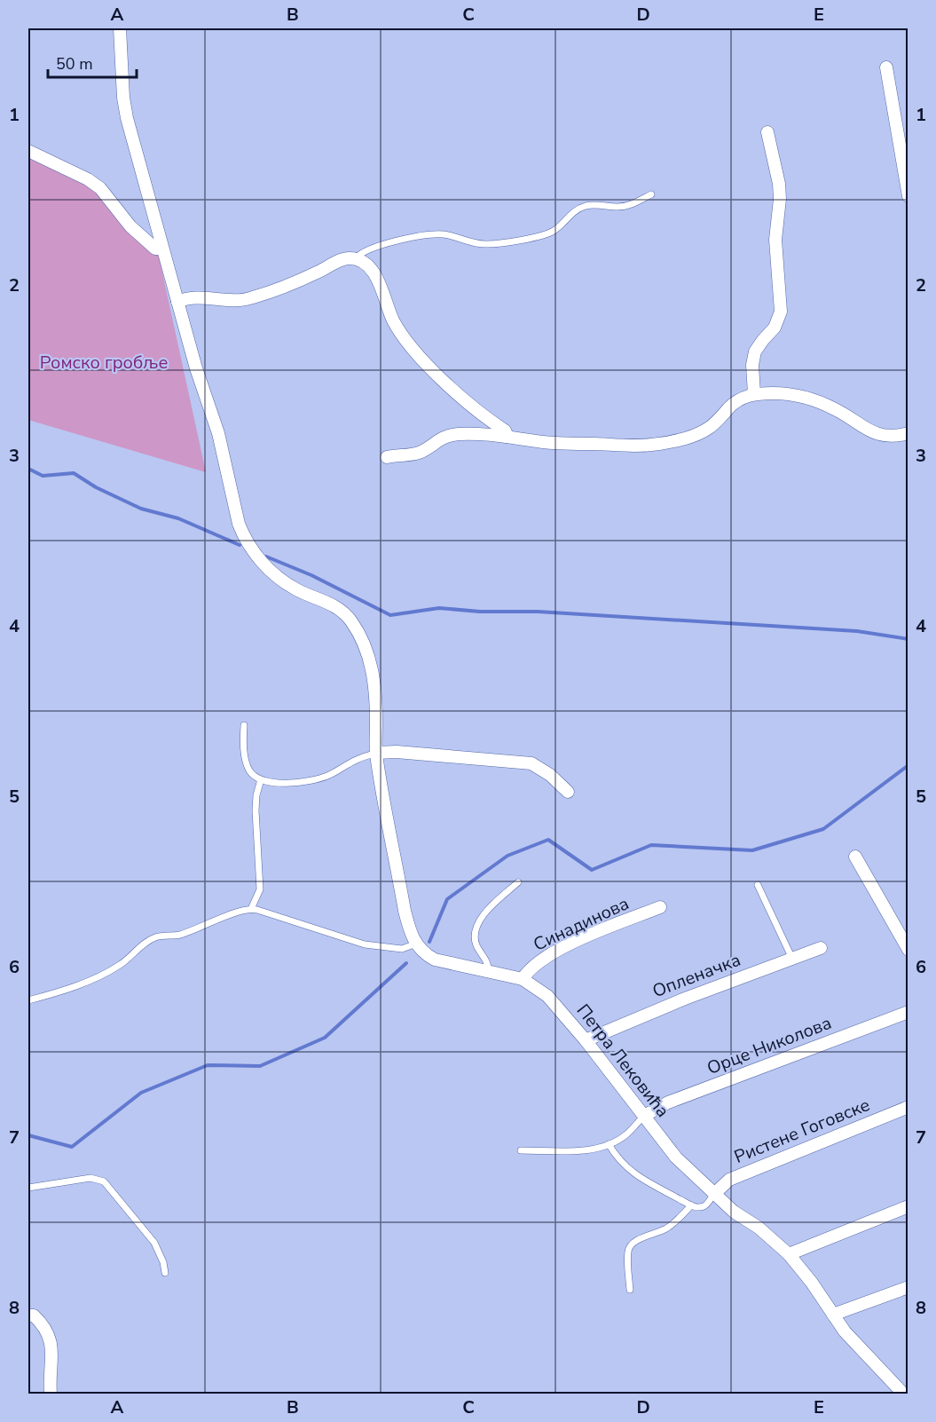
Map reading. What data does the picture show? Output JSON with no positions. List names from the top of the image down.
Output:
{
  "streets": {
    "street": [
      "Синадинова",
      "Опленачка",
      "Орце Николова",
      "Петра Лековића",
      "Ристене Гоговске"
    ]
  },
  "crossings": [
    ["Синадинова", "Петра Лековића"],
    ["Опленачка", "Петра Лековића"],
    ["Орце Николова", "Петра Лековића"],
    ["Петра Лековића", "Ристене Гоговске"]
  ],
  "parks": ["Ромско гробље"],
  "scale_bar": "50 m",
  "grid": {
    "columns": [
      "A",
      "B",
      "C",
      "D",
      "E"
    ],
    "rows": [
      "1",
      "2",
      "3",
      "4",
      "5",
      "6",
      "7",
      "8"
    ]
  }
}
